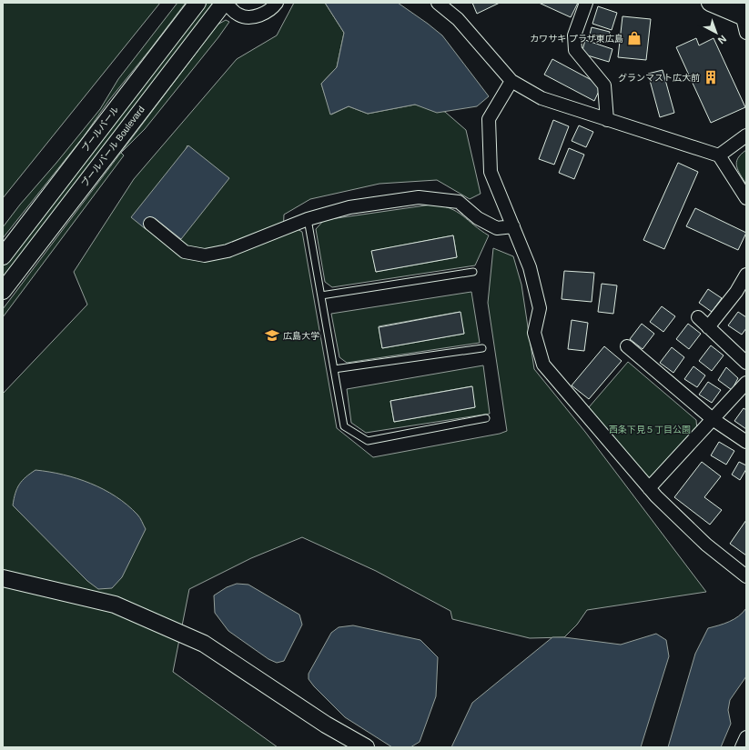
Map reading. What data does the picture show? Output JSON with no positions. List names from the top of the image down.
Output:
{
  "streets": {
    "street": ["ブールバール", "ブールバール Boulevard"]
  },
  "parks": ["西条下見５丁目公園"],
  "places": {
    "shop": ["カワサキ プラザ東広島"],
    "building": ["グランマスト広大前"],
    "school or university": ["広島大学"]
  },
  "north": "bottom right"
}
